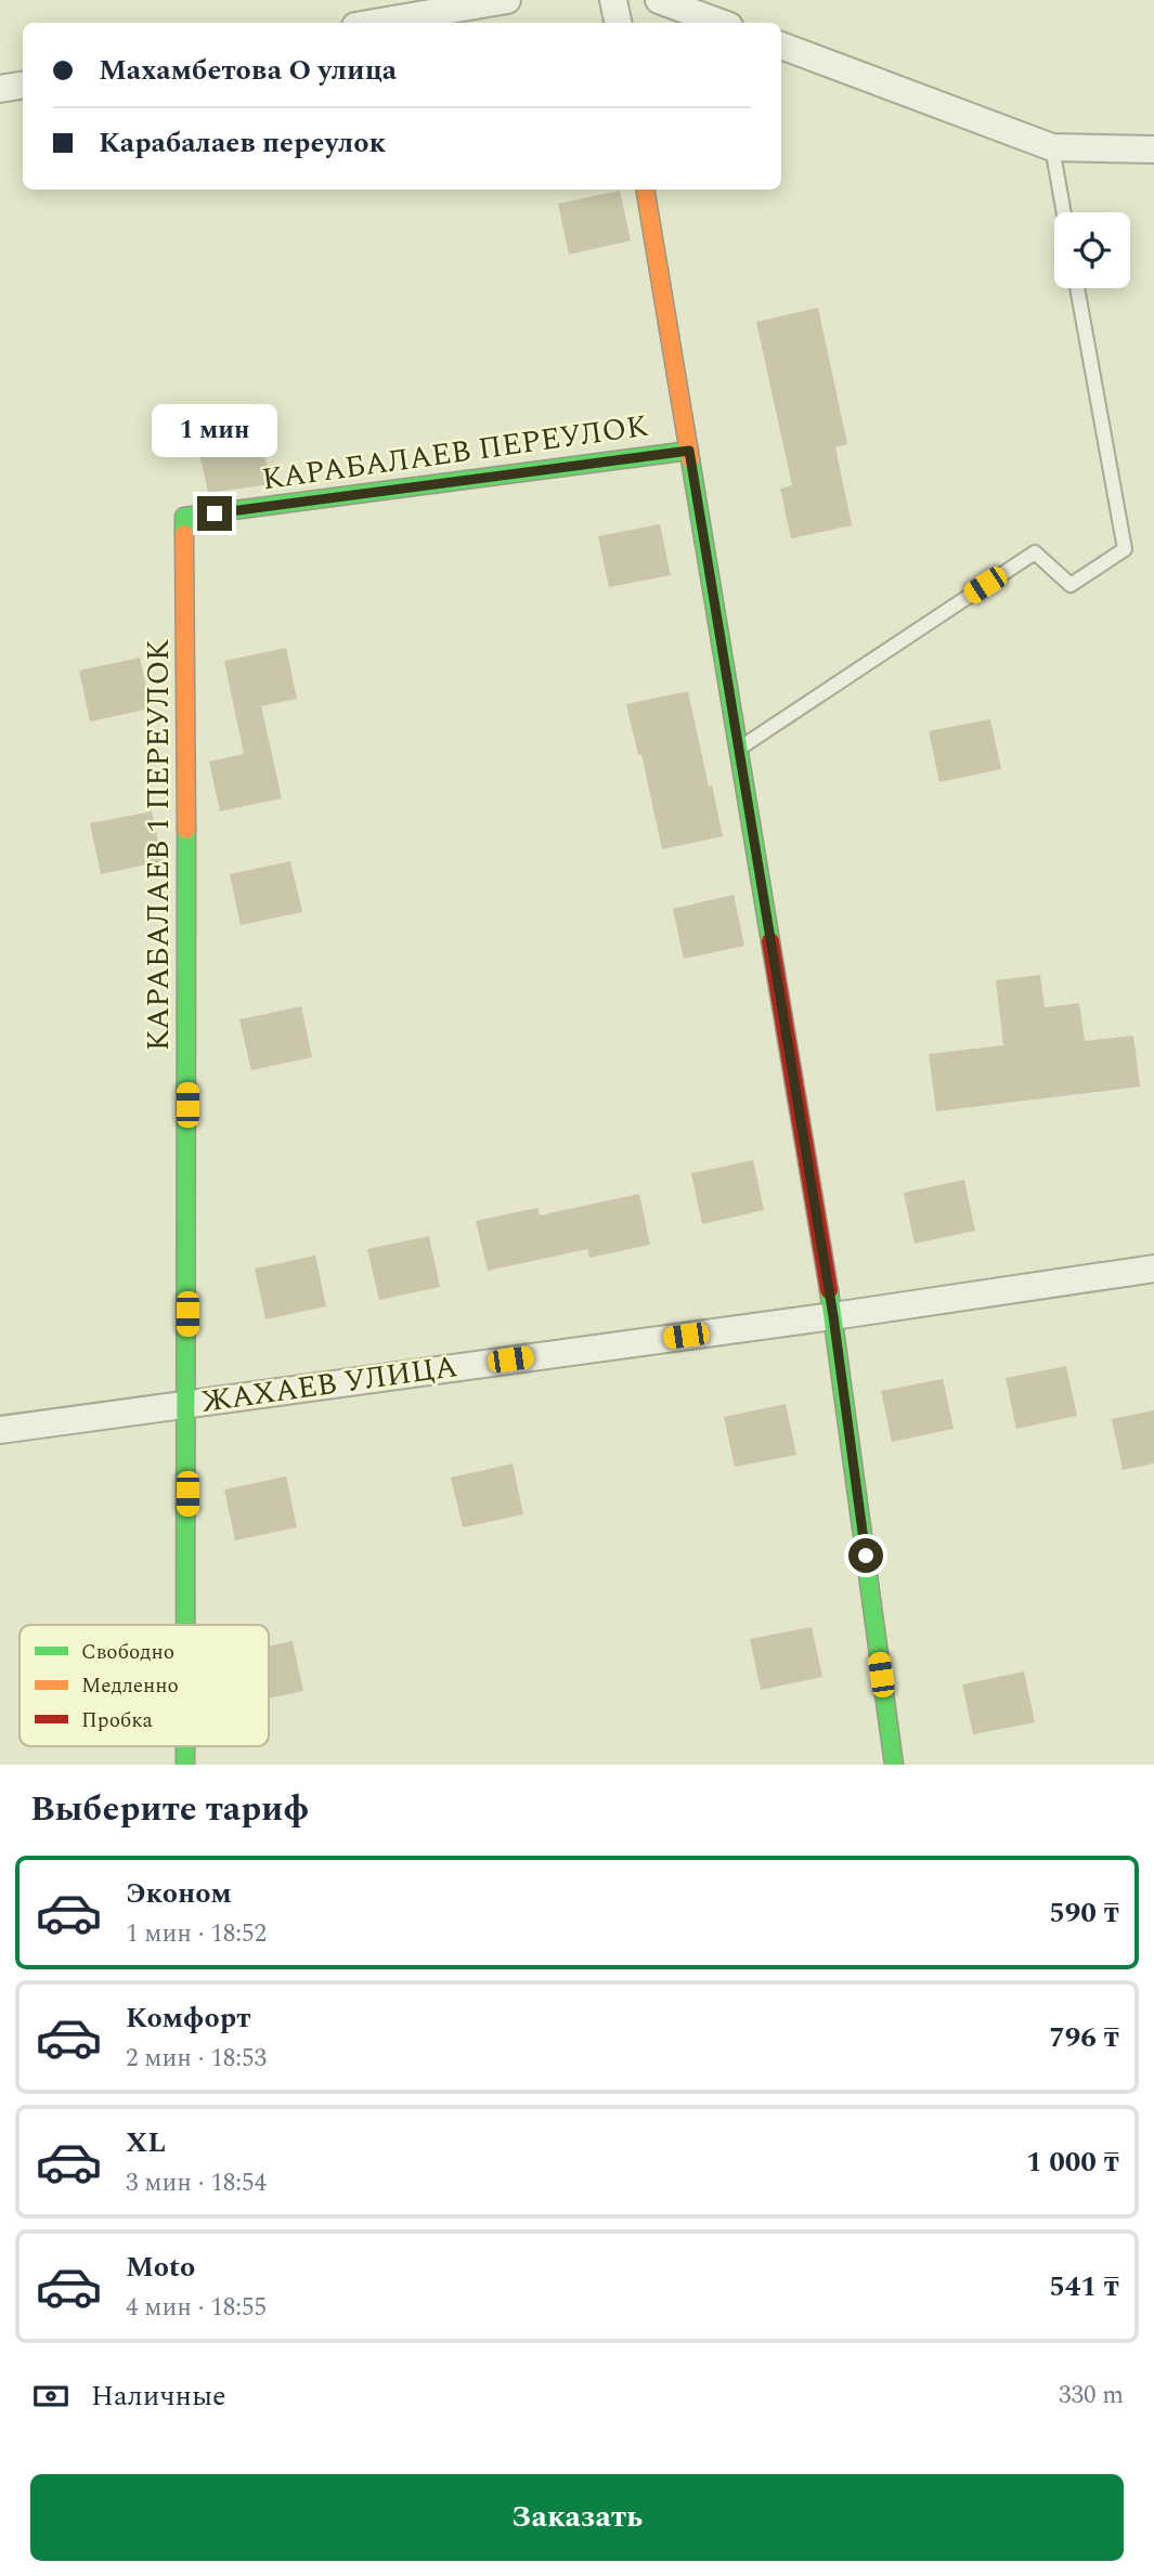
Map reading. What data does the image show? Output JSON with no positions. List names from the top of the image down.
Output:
{
  "streets": {
    "street": ["КАРАБАЛАЕВ ПЕРЕУЛОК", "КАРАБАЛАЕВ 1 ПЕРЕУЛОК", "ЖАХАЕВ УЛИЦА"]
  },
  "crossings": [
    ["КАРАБАЛАЕВ ПЕРЕУЛОК", "КАРАБАЛАЕВ 1 ПЕРЕУЛОК"],
    ["КАРАБАЛАЕВ 1 ПЕРЕУЛОК", "ЖАХАЕВ УЛИЦА"]
  ],
  "legend": ["Свободно", "Медленно", "Пробка"],
  "page": {
    "banner": ["Махамбетова О улица", "Карабалаев переулок"],
    "bubble": "1 мин",
    "heading": "Выберите тариф",
    "list": [
      {
        "name": "Эконом",
        "note": "1 мин · 18:52",
        "value": "590 ₸"
      },
      {
        "name": "Комфорт",
        "note": "2 мин · 18:53",
        "value": "796 ₸"
      },
      {
        "name": "XL",
        "note": "3 мин · 18:54",
        "value": "1 000 ₸"
      },
      {
        "name": "Moto",
        "note": "4 мин · 18:55",
        "value": "541 ₸"
      }
    ],
    "pay": ["Наличные", "330 m"],
    "buttons": "Заказать"
  }
}
